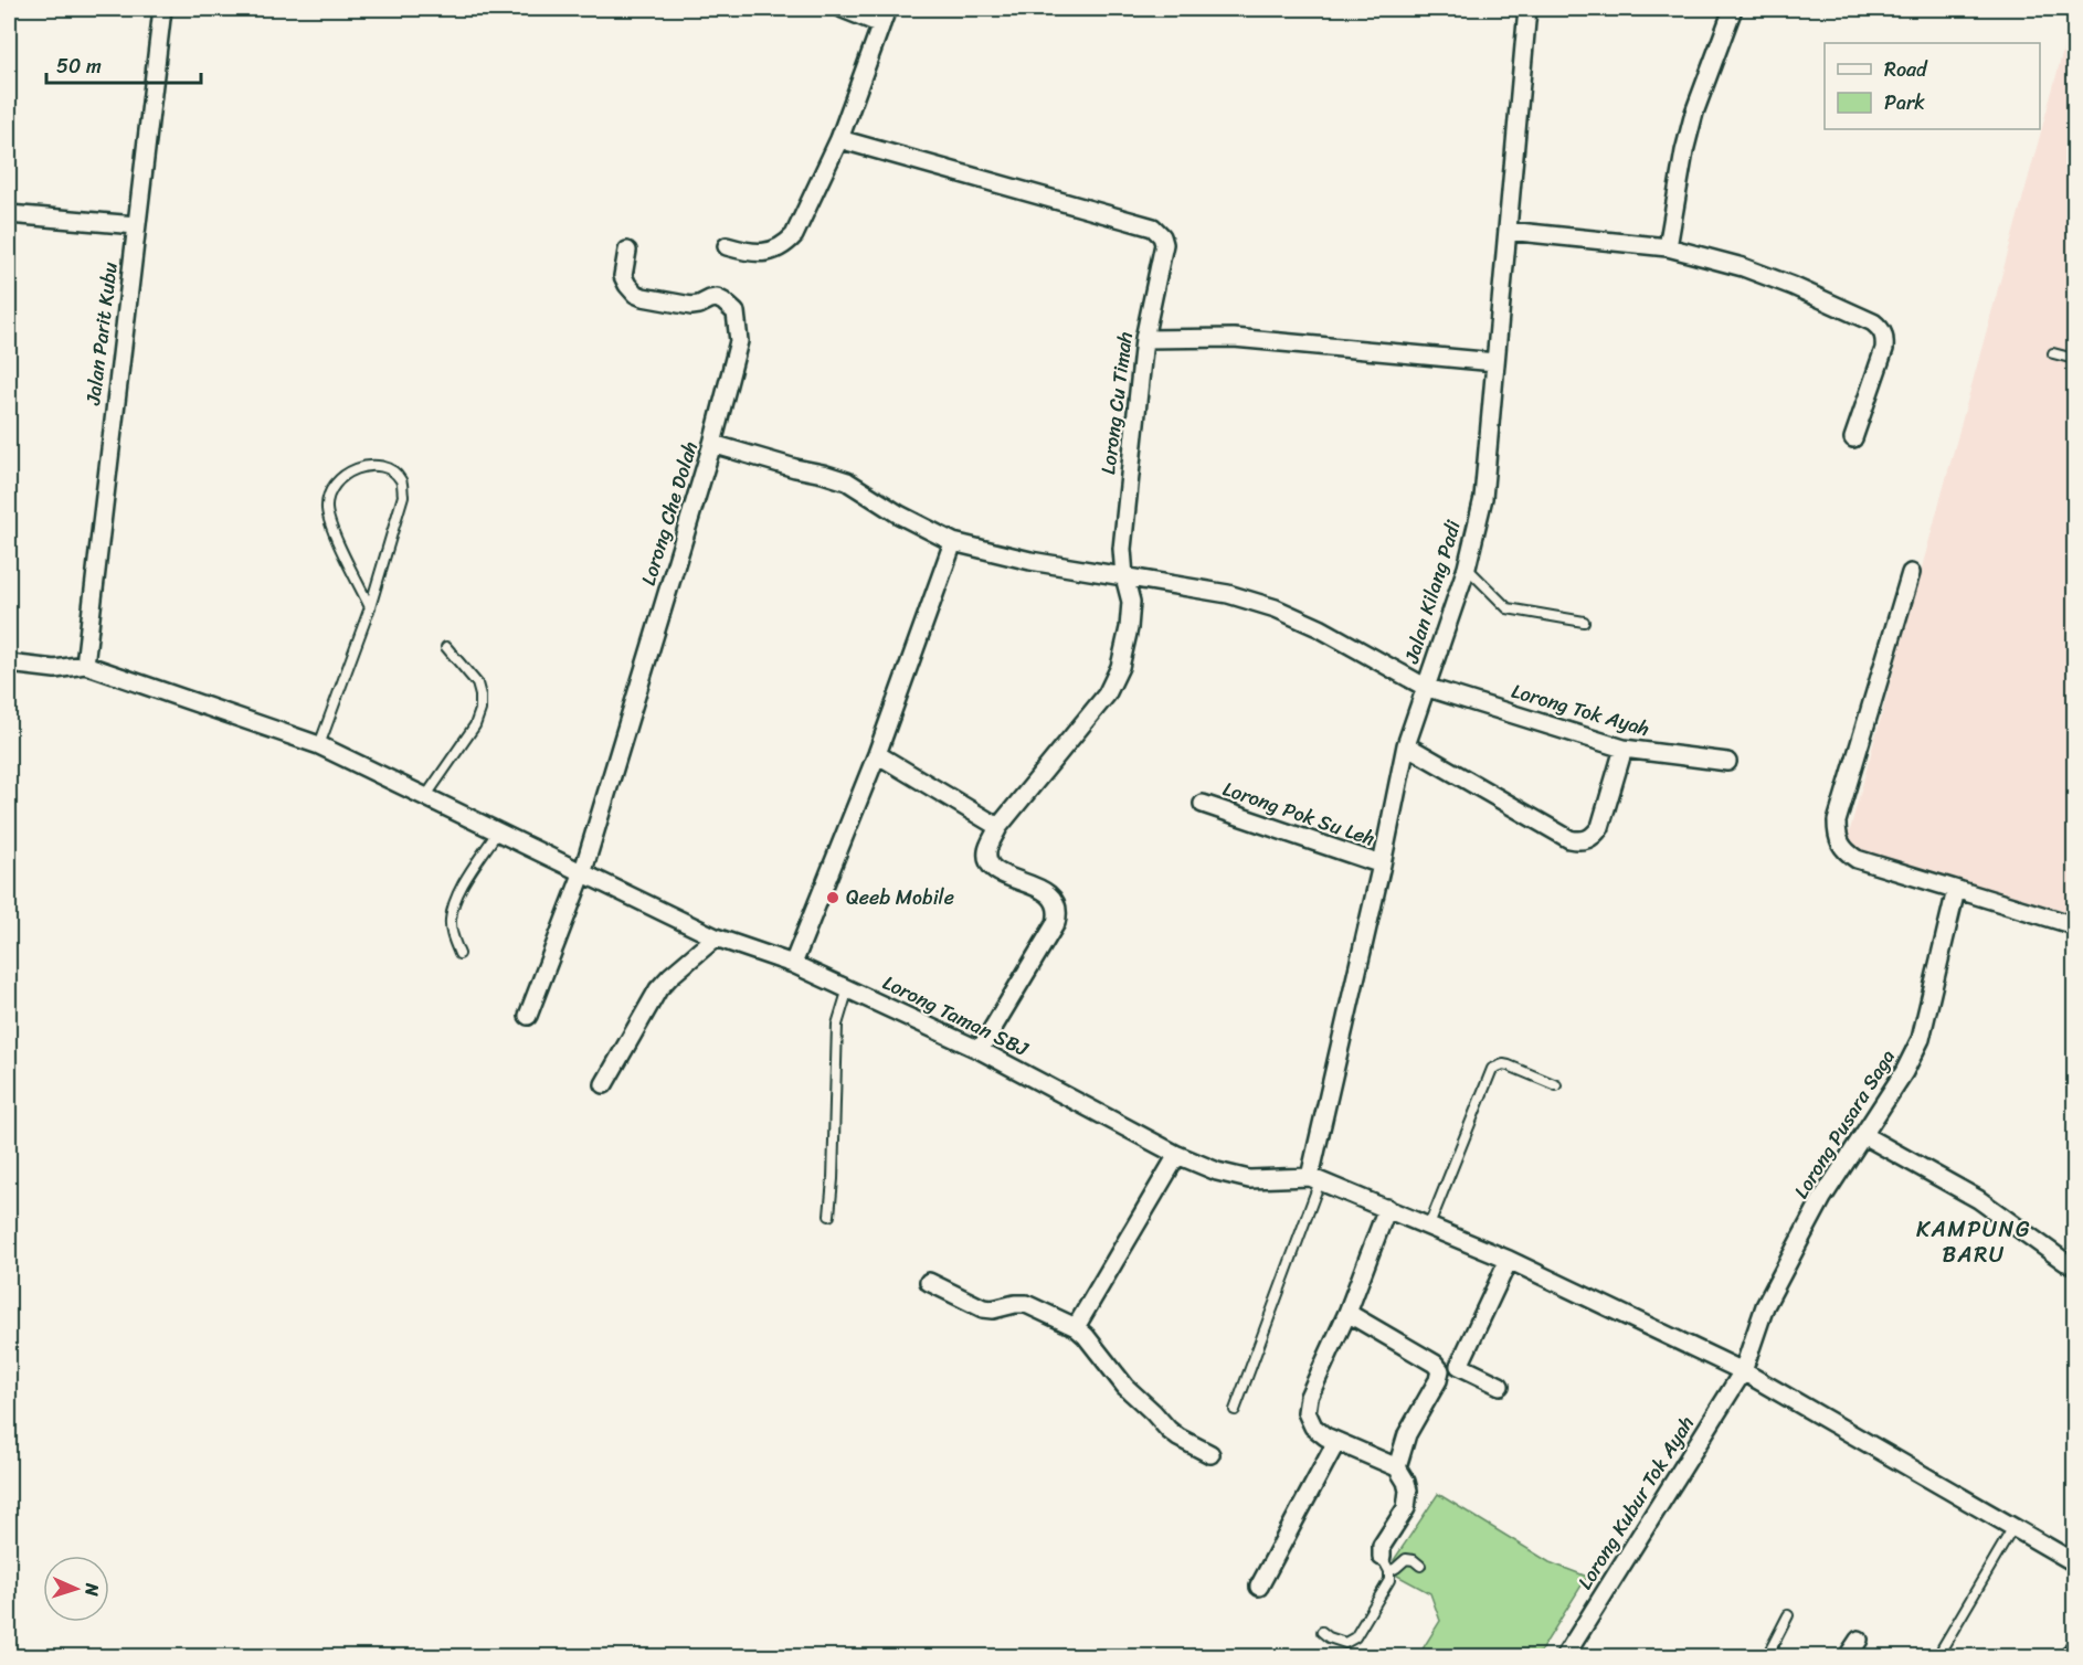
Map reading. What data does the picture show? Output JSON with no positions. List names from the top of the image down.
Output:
{
  "streets": {
    "street": [
      "Jalan Parit Kubu",
      "Lorong Cu Timah",
      "Lorong Che Dolah",
      "Jalan Kilang Padi",
      "Lorong Tok Ayah",
      "Lorong Pok Su Leh",
      "Lorong Taman SBJ",
      "Lorong Pusara Saga",
      "Lorong Kubur Tok Ayah"
    ]
  },
  "crossings": [
    ["Jalan Parit Kubu", "Lorong Taman SBJ"],
    ["Lorong Che Dolah", "Lorong Taman SBJ"],
    ["Jalan Kilang Padi", "Lorong Tok Ayah"],
    ["Jalan Kilang Padi", "Lorong Pok Su Leh"],
    ["Jalan Kilang Padi", "Lorong Taman SBJ"],
    ["Lorong Pusara Saga", "Lorong Kubur Tok Ayah"]
  ],
  "districts": ["KAMPUNG BARU"],
  "places": ["Qeeb Mobile"],
  "legend": ["Road", "Park"],
  "scale_bar": "50 m",
  "north": "right"
}
